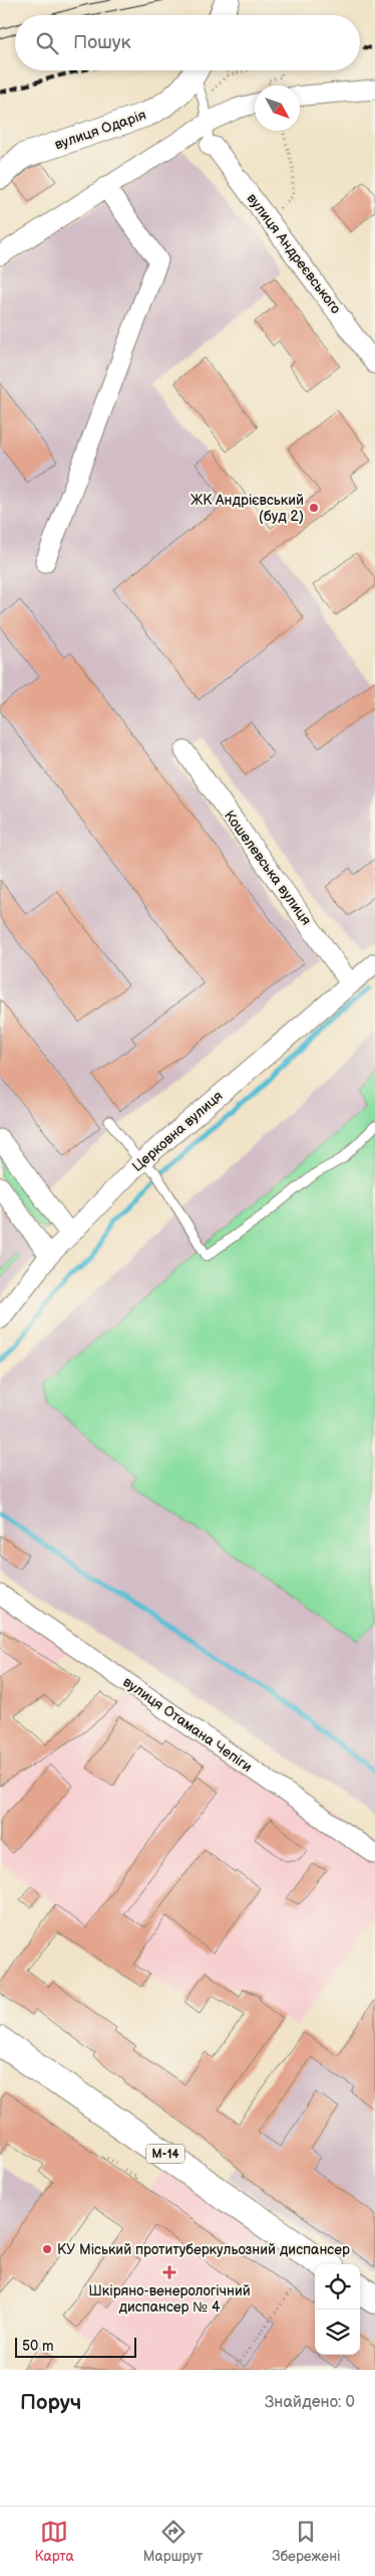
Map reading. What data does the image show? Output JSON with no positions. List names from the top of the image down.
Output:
{
  "streets": {
    "main road": ["М-14"],
    "street": [
      "вулиця Одарія",
      "вулиця Андреєвського",
      "Кошелевська вулиця",
      "Церковна вулиця",
      "вулиця Отамана Чепіги"
    ]
  },
  "crossings": [
    ["Кошелевська вулиця", "Церковна вулиця"]
  ],
  "places": {
    "other": ["ЖК Андрієвський (буд 2)", "КУ Міський протитуберкульозний диспансер"],
    "health": ["Шкіряно-венерологічний диспансер № 4"]
  },
  "scale_bar": "50 m",
  "north": "bottom right",
  "page": {
    "search": "Пошук",
    "scale": "50 m",
    "heading": ["Поруч", "Знайдено: 0"],
    "nav": ["Карта", "Маршрут", "Збережені"]
  }
}
